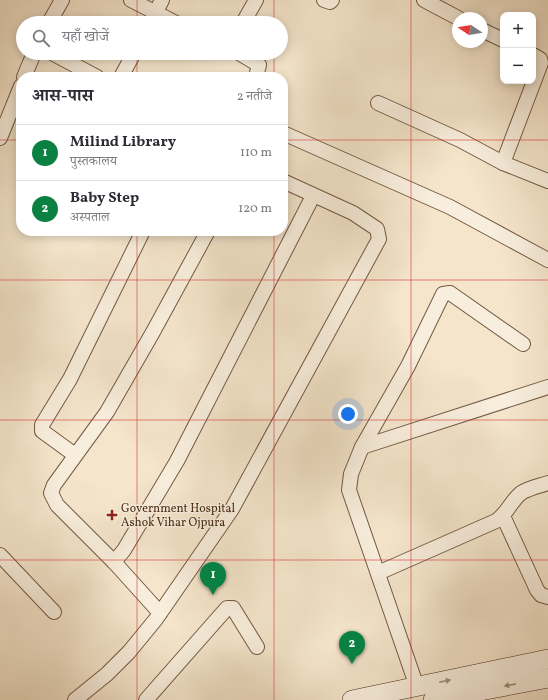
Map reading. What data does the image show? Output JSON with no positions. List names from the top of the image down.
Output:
{
  "places": {
    "health": ["Government Hospital Ashok Vihar Ojpura"]
  },
  "north": "left",
  "page": {
    "map_buttons": ["+", "−"],
    "search": "यहाँ खोजें",
    "heading": ["आस-पास", "2 नतीजे"],
    "list": [
      {
        "mark": "1",
        "name": "Milind Library",
        "note": "पुस्तकालय",
        "value": "110 m"
      },
      {
        "mark": "2",
        "name": "Baby Step",
        "note": "अस्पताल",
        "value": "120 m"
      }
    ],
    "pins": ["1", "2"]
  }
}
